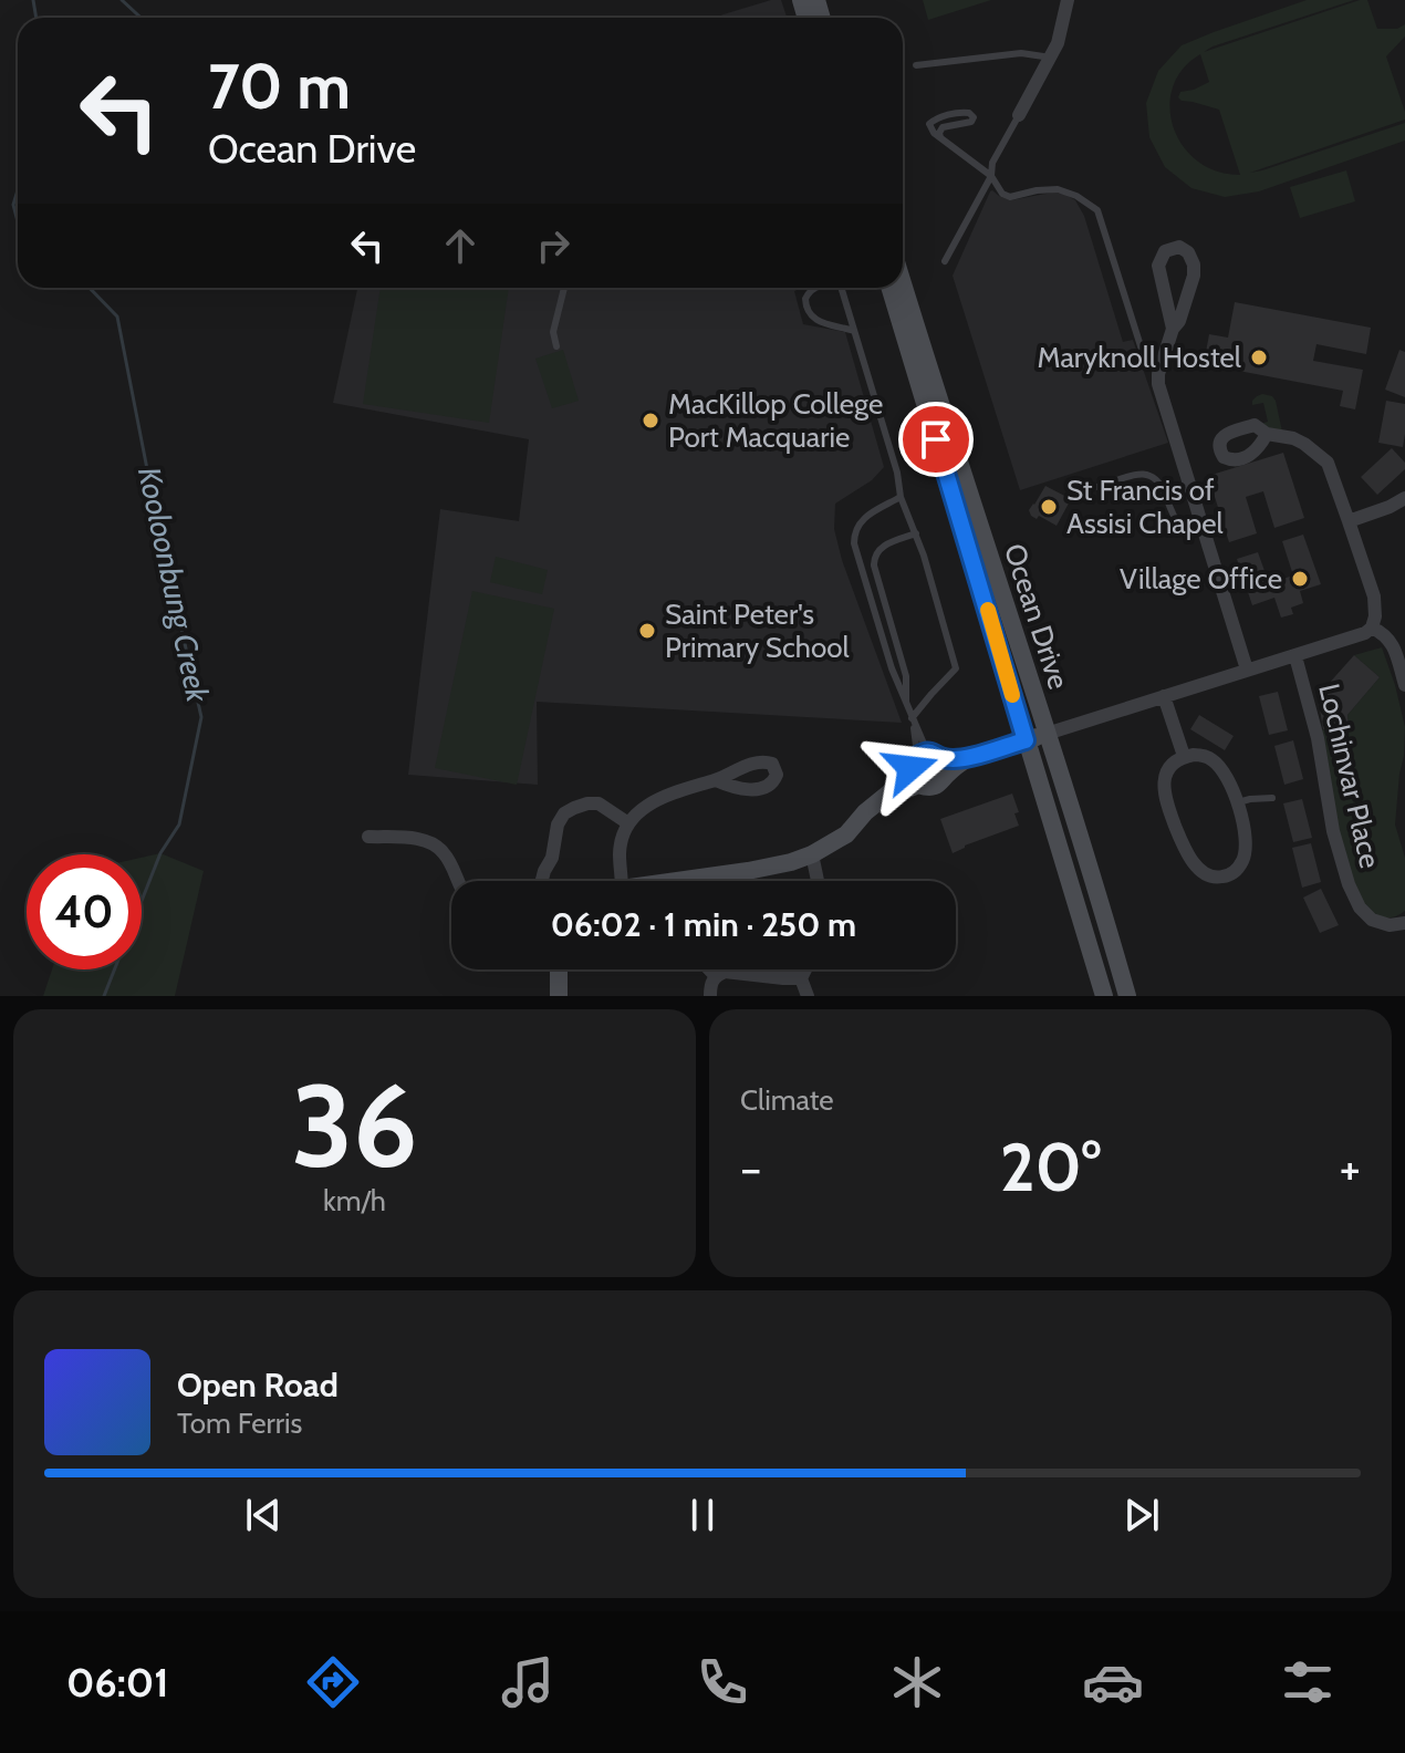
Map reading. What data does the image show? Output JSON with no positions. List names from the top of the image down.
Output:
{
  "streets": {
    "main road": ["Ocean Drive"],
    "street": ["Lochinvar Place"]
  },
  "crossings": [
    ["Ocean Drive", "Lochinvar Place"]
  ],
  "water": ["Kooloonbung Creek"],
  "places": [
    "Maryknoll Hostel",
    "MacKillop College Port Macquarie",
    "St Francis of Assisi Chapel",
    "Village Office",
    "Saint Peter's Primary School"
  ],
  "page": {
    "turn": ["70 m", "Ocean Drive"],
    "limit": "40",
    "trip": "06:02 · 1 min · 250 m",
    "tile": [
      ["36", "km/h"],
      "Climate"
    ],
    "heat": ["−", "20°", "+"],
    "song": ["Open Road", "Tom Ferris"],
    "tabs": "06:01"
  }
}
